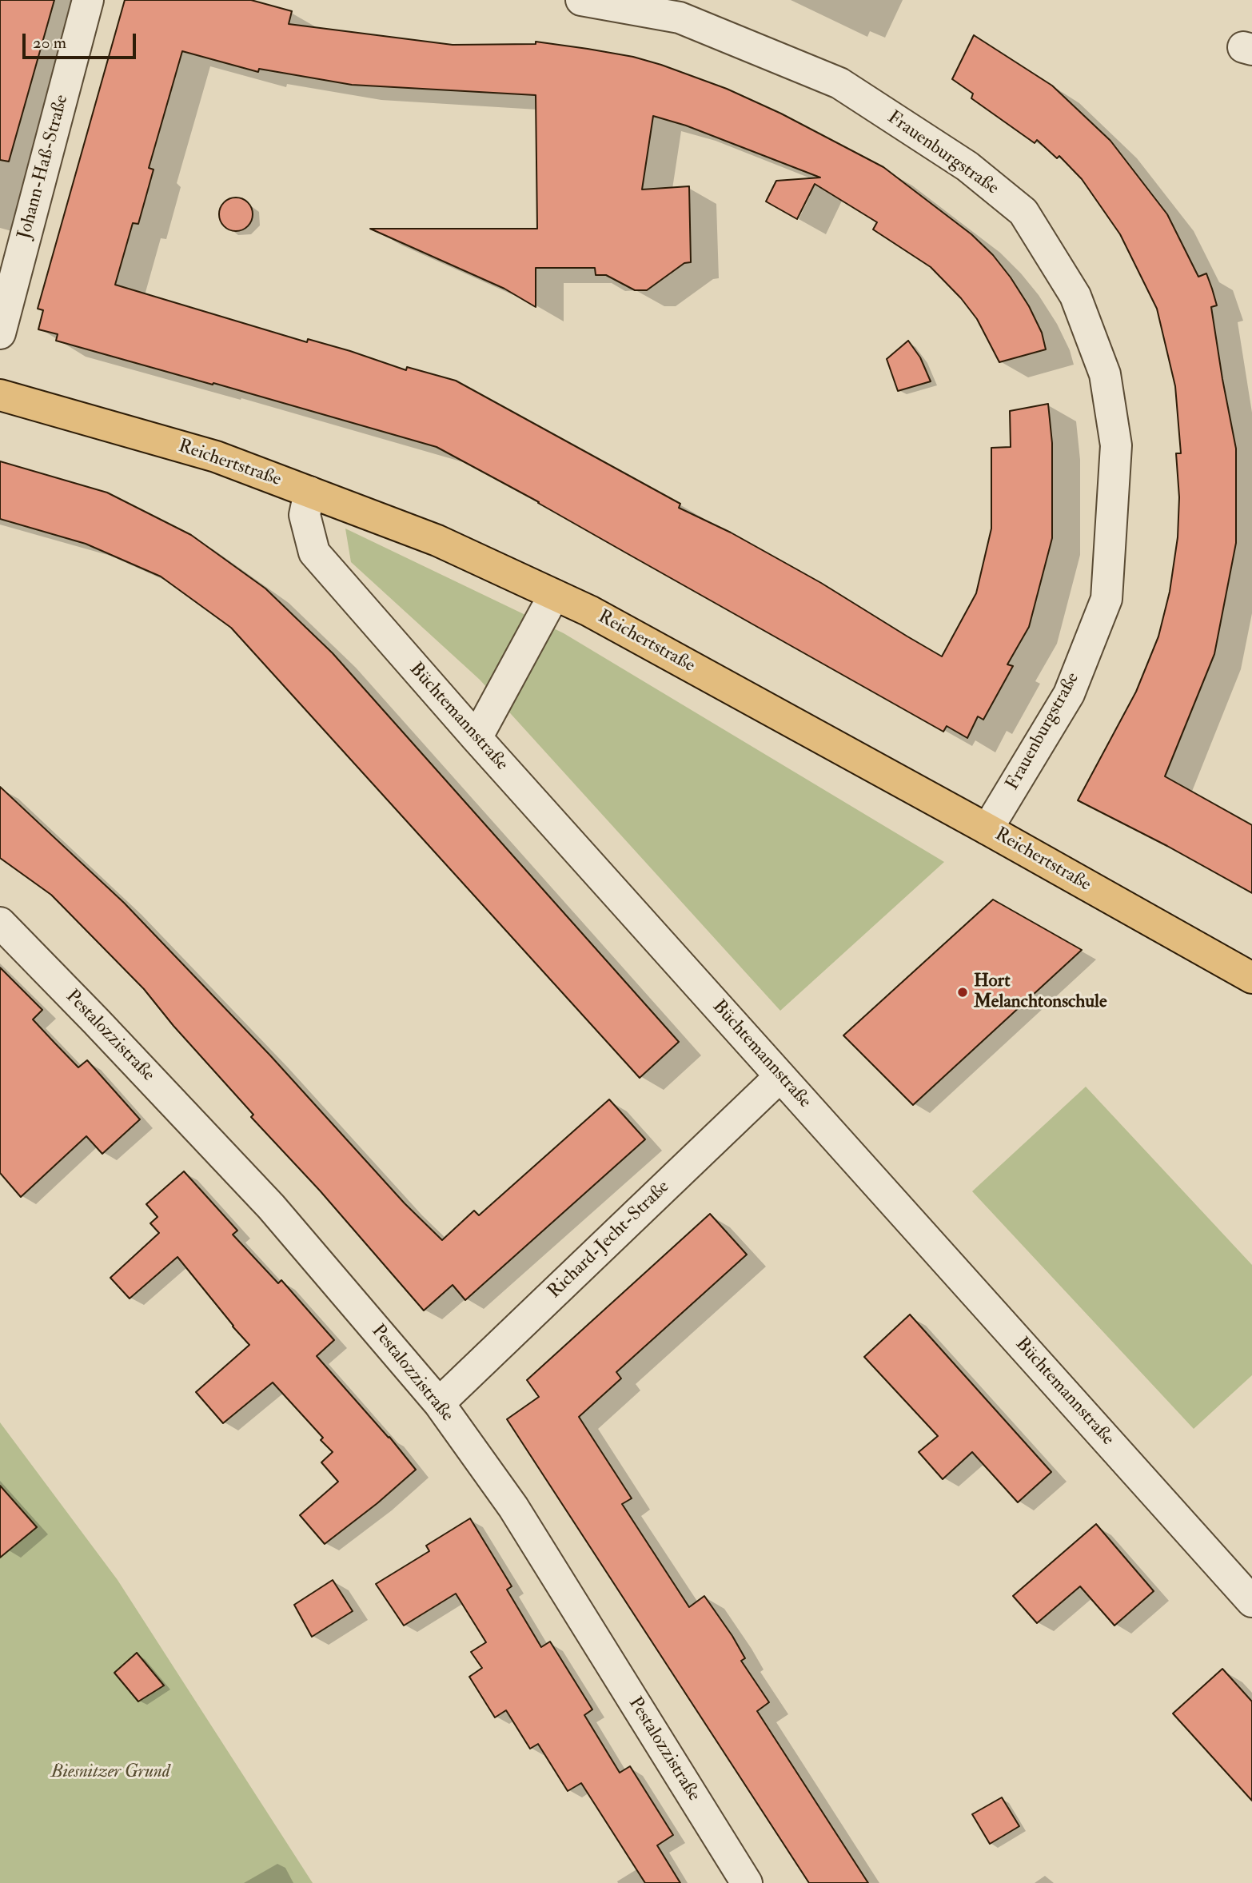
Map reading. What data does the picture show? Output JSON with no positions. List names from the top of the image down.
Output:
{
  "streets": {
    "main road": ["Reichertstraße"],
    "street": [
      "Frauenburgstraße",
      "Johann-Haß-Straße",
      "Büchtemannstraße",
      "Pestalozzistraße",
      "Richard-Jecht-Straße"
    ]
  },
  "crossings": [
    ["Frauenburgstraße", "Reichertstraße"],
    ["Reichertstraße", "Büchtemannstraße"],
    ["Büchtemannstraße", "Richard-Jecht-Straße"],
    ["Pestalozzistraße", "Richard-Jecht-Straße"]
  ],
  "parks": ["Biesnitzer Grund"],
  "places": ["Hort Melanchtonschule"],
  "scale_bar": "20 m"
}
